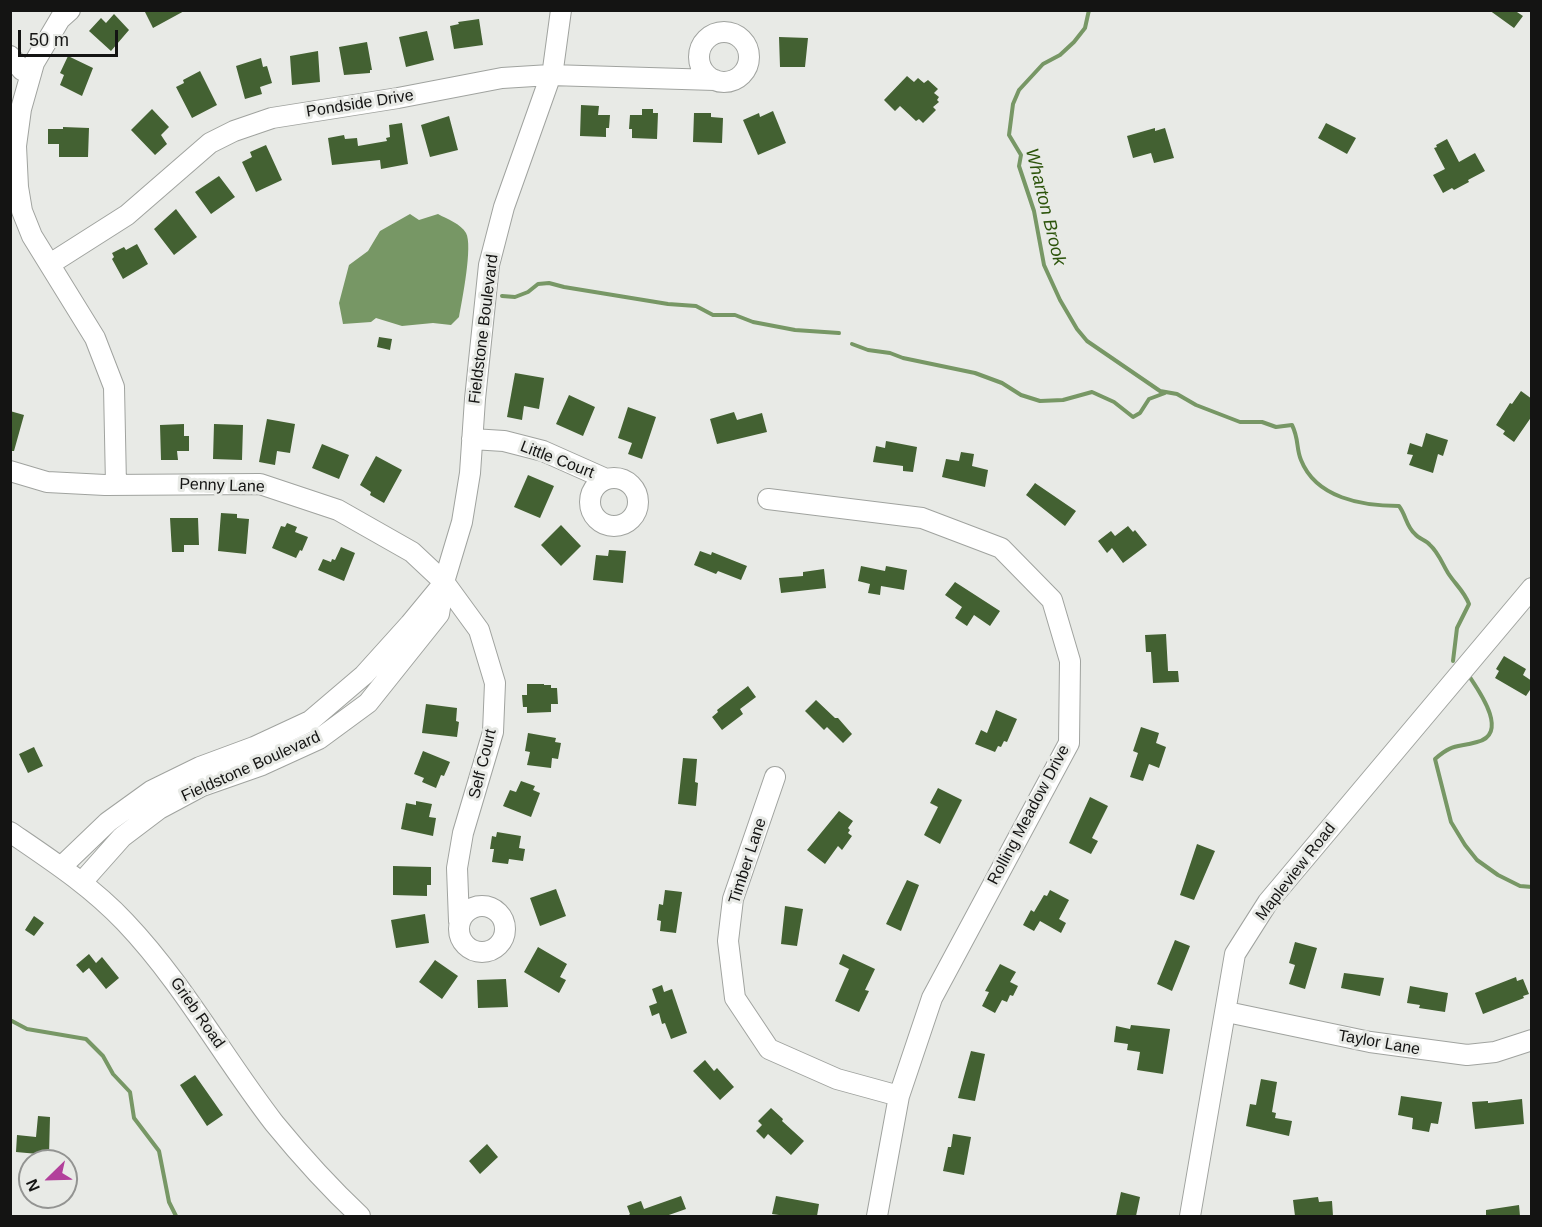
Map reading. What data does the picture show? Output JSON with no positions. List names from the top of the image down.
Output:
{
  "streets": {
    "street": [
      "Pondside Drive",
      "Fieldstone Boulevard",
      "Little Court",
      "Penny Lane",
      "Self Court",
      "Rolling Meadow Drive",
      "Timber Lane",
      "Mapleview Road",
      "Grieb Road",
      "Taylor Lane"
    ]
  },
  "crossings": [
    ["Pondside Drive", "Fieldstone Boulevard"],
    ["Fieldstone Boulevard", "Little Court"],
    ["Fieldstone Boulevard", "Penny Lane"],
    ["Fieldstone Boulevard", "Self Court"],
    ["Fieldstone Boulevard", "Grieb Road"],
    ["Penny Lane", "Self Court"],
    ["Rolling Meadow Drive", "Timber Lane"],
    ["Mapleview Road", "Taylor Lane"]
  ],
  "water": ["Wharton Brook"],
  "scale_bar": "50 m",
  "north": "bottom left"
}
